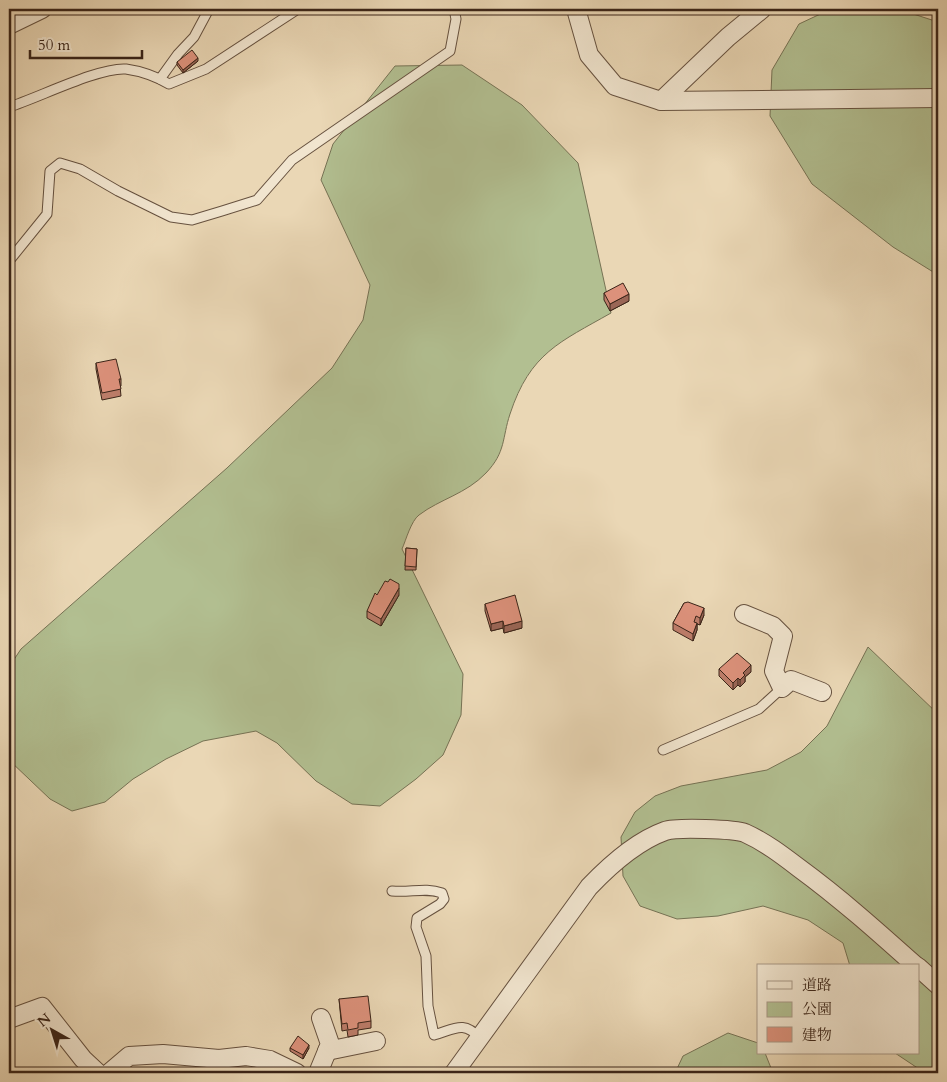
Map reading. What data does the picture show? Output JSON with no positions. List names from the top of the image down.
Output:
{
  "legend": ["道路", "公園", "建物"],
  "scale_bar": "50 m",
  "north": "top left"
}
